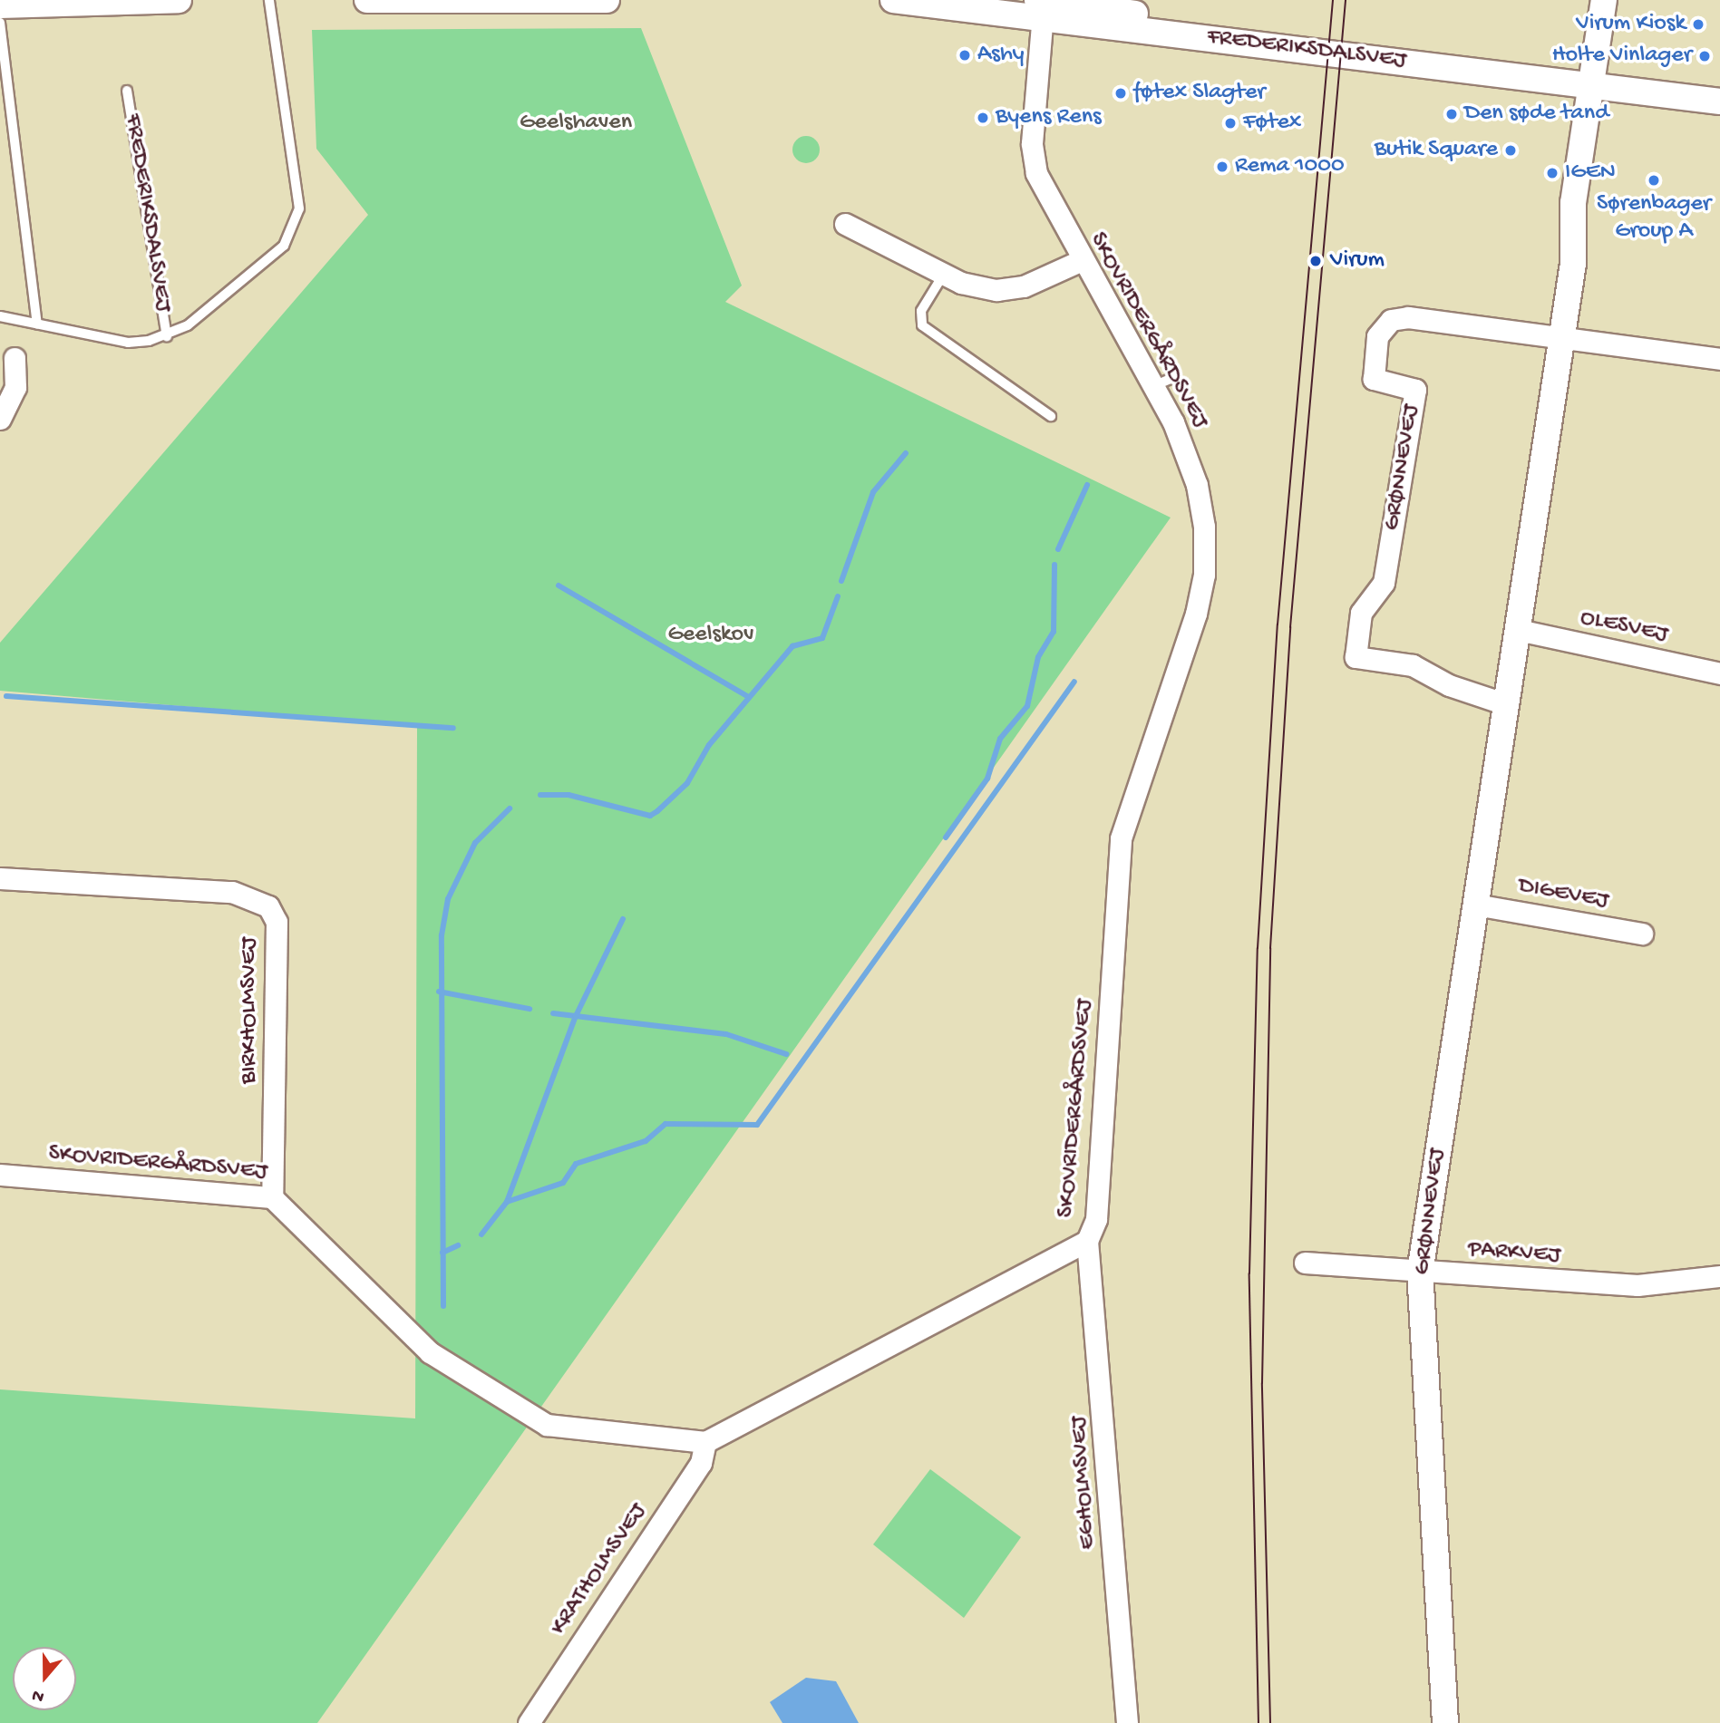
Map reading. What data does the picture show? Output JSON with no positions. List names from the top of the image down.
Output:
{
  "streets": {
    "street": [
      "FREDERIKSDALSVEJ",
      "SKOVRIDERGÅRDSVEJ",
      "GRØNNEVEJ",
      "OLESVEJ",
      "DIGEVEJ",
      "BIRKHOLMSVEJ",
      "PARKVEJ",
      "EGHOLMSVEJ",
      "KRATHOLMSVEJ"
    ]
  },
  "crossings": [
    ["FREDERIKSDALSVEJ", "SKOVRIDERGÅRDSVEJ"],
    ["FREDERIKSDALSVEJ", "GRØNNEVEJ"],
    ["SKOVRIDERGÅRDSVEJ", "BIRKHOLMSVEJ"],
    ["SKOVRIDERGÅRDSVEJ", "EGHOLMSVEJ"],
    ["SKOVRIDERGÅRDSVEJ", "KRATHOLMSVEJ"],
    ["GRØNNEVEJ", "OLESVEJ"],
    ["GRØNNEVEJ", "DIGEVEJ"],
    ["GRØNNEVEJ", "PARKVEJ"]
  ],
  "parks": ["Geelshaven", "Geelskov"],
  "places": [
    "Virum Kiosk",
    "Ashy",
    "Holte Vinlager",
    "føtex Slagter",
    "Den søde tand",
    "Byens Rens",
    "Føtex",
    "Butik Square",
    "Rema 1000",
    "IGEN",
    "Sørenbager Group A",
    "Virum"
  ],
  "north": "bottom"
}
